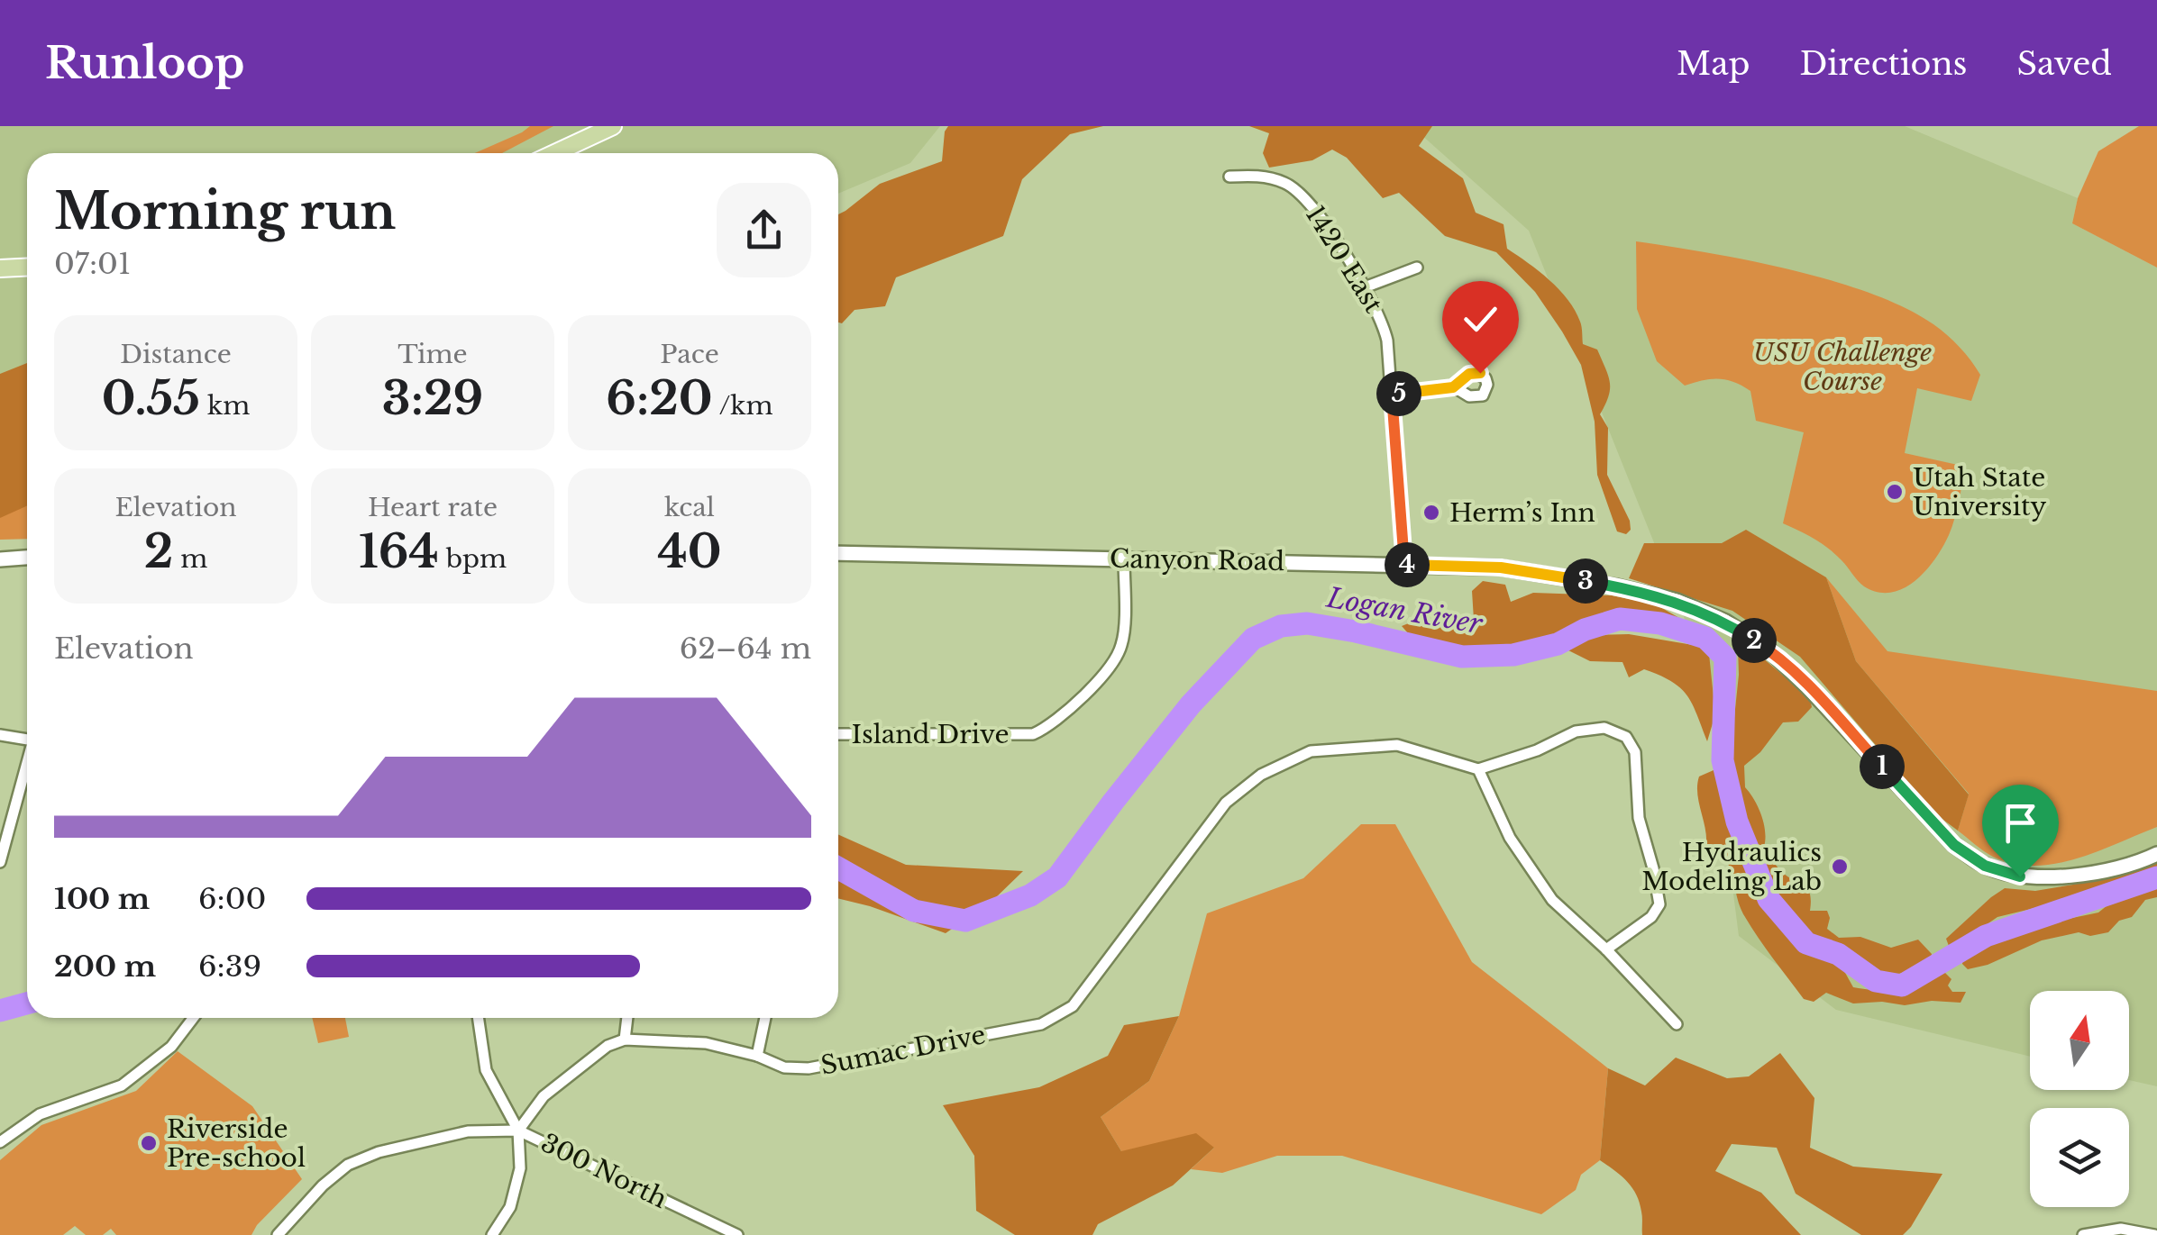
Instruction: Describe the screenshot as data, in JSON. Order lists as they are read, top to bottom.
{
  "streets": {
    "street": [
      "1420 East",
      "Canyon Road",
      "Island Drive",
      "Sumac Drive",
      "300 North"
    ]
  },
  "crossings": [
    ["1420 East", "Canyon Road"],
    ["Canyon Road", "Island Drive"]
  ],
  "water": ["Logan River"],
  "parks": ["USU Challenge Course"],
  "places": [
    "Utah State University",
    "Herm’s Inn",
    "Hydraulics Modeling Lab",
    "Riverside Pre-school"
  ],
  "north": "top",
  "page": {
    "header": "Runloop",
    "nav": ["Map", "Directions", "Saved"],
    "heading": ["Morning run", "07:01"],
    "stats": [
      ["Distance", "0.55 km"],
      ["Time", "3:29"],
      ["Pace", "6:20 /km"],
      ["Elevation", "2 m"],
      ["Heart rate", "164 bpm"],
      ["kcal", "40"]
    ],
    "pins": [
      "5",
      "4",
      "3",
      "2",
      "1"
    ],
    "chart": ["Elevation", "62–64 m"],
    "list": [
      {
        "name": "100 m",
        "note": "6:00"
      },
      {
        "name": "200 m",
        "note": "6:39"
      }
    ]
  }
}
